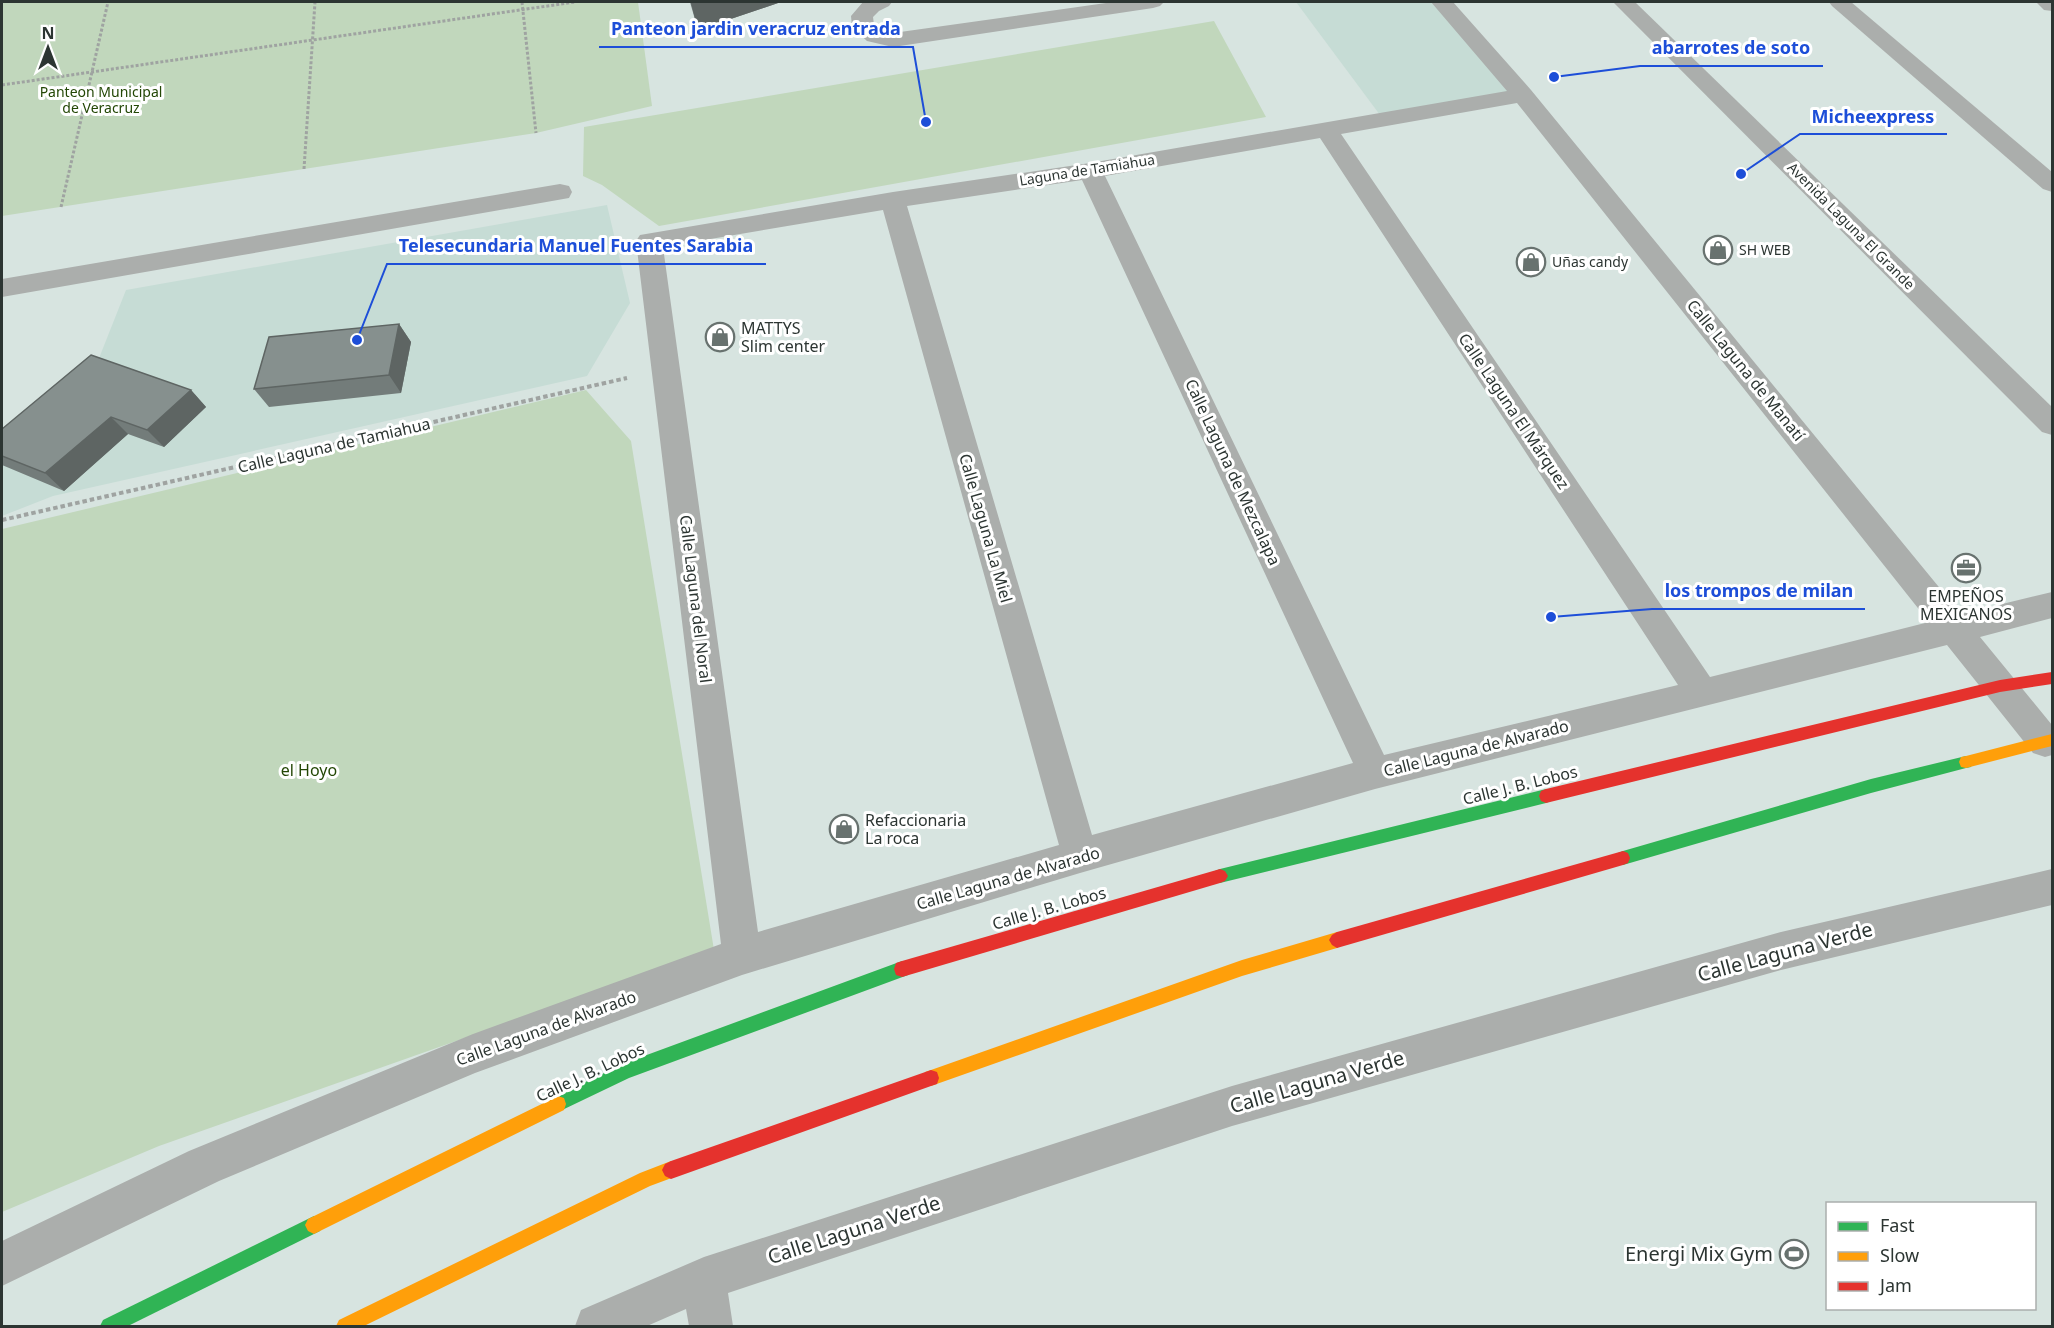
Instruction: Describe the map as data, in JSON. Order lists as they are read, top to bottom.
{
  "streets": {
    "main road": ["Calle J. B. Lobos"],
    "street": [
      "Laguna de Tamiahua",
      "Avenida Laguna El Grande",
      "Calle Laguna de Manatí",
      "Calle Laguna El Márquez",
      "Calle Laguna de Mezcalapa",
      "Calle Laguna La Miel",
      "Calle Laguna del Noral",
      "Calle Laguna de Alvarado",
      "Calle Laguna Verde"
    ],
    "path": ["Calle Laguna de Tamiahua"]
  },
  "crossings": [
    ["Laguna de Tamiahua", "Calle Laguna de Manatí"],
    ["Laguna de Tamiahua", "Calle Laguna El Márquez"],
    ["Laguna de Tamiahua", "Calle Laguna de Mezcalapa"],
    ["Laguna de Tamiahua", "Calle Laguna La Miel"],
    ["Laguna de Tamiahua", "Calle Laguna del Noral"],
    ["Calle Laguna de Manatí", "Calle Laguna de Alvarado"],
    ["Calle Laguna de Manatí", "Calle J. B. Lobos"],
    ["Calle Laguna El Márquez", "Calle Laguna de Alvarado"],
    ["Calle Laguna de Tamiahua", "Calle Laguna del Noral"],
    ["Calle Laguna de Mezcalapa", "Calle Laguna de Alvarado"],
    ["Calle Laguna La Miel", "Calle Laguna de Alvarado"],
    ["Calle Laguna del Noral", "Calle Laguna de Alvarado"]
  ],
  "parks": ["Panteon Municipal de Veracruz", "el Hoyo"],
  "places": {
    "other": [
      "abarrotes de soto",
      "Panteon jardin veracruz entrada",
      "Micheexpress",
      "Telesecundaria Manuel Fuentes Sarabia",
      "los trompos de milan"
    ],
    "shop": [
      "SH WEB",
      "Uñas candy",
      "MATTYS Slim center",
      "Refaccionaria La roca"
    ],
    "office": ["EMPEÑOS MEXICANOS"],
    "sports": ["Energi Mix Gym"]
  },
  "legend": ["Fast", "Slow", "Jam"],
  "north": "top"
}
